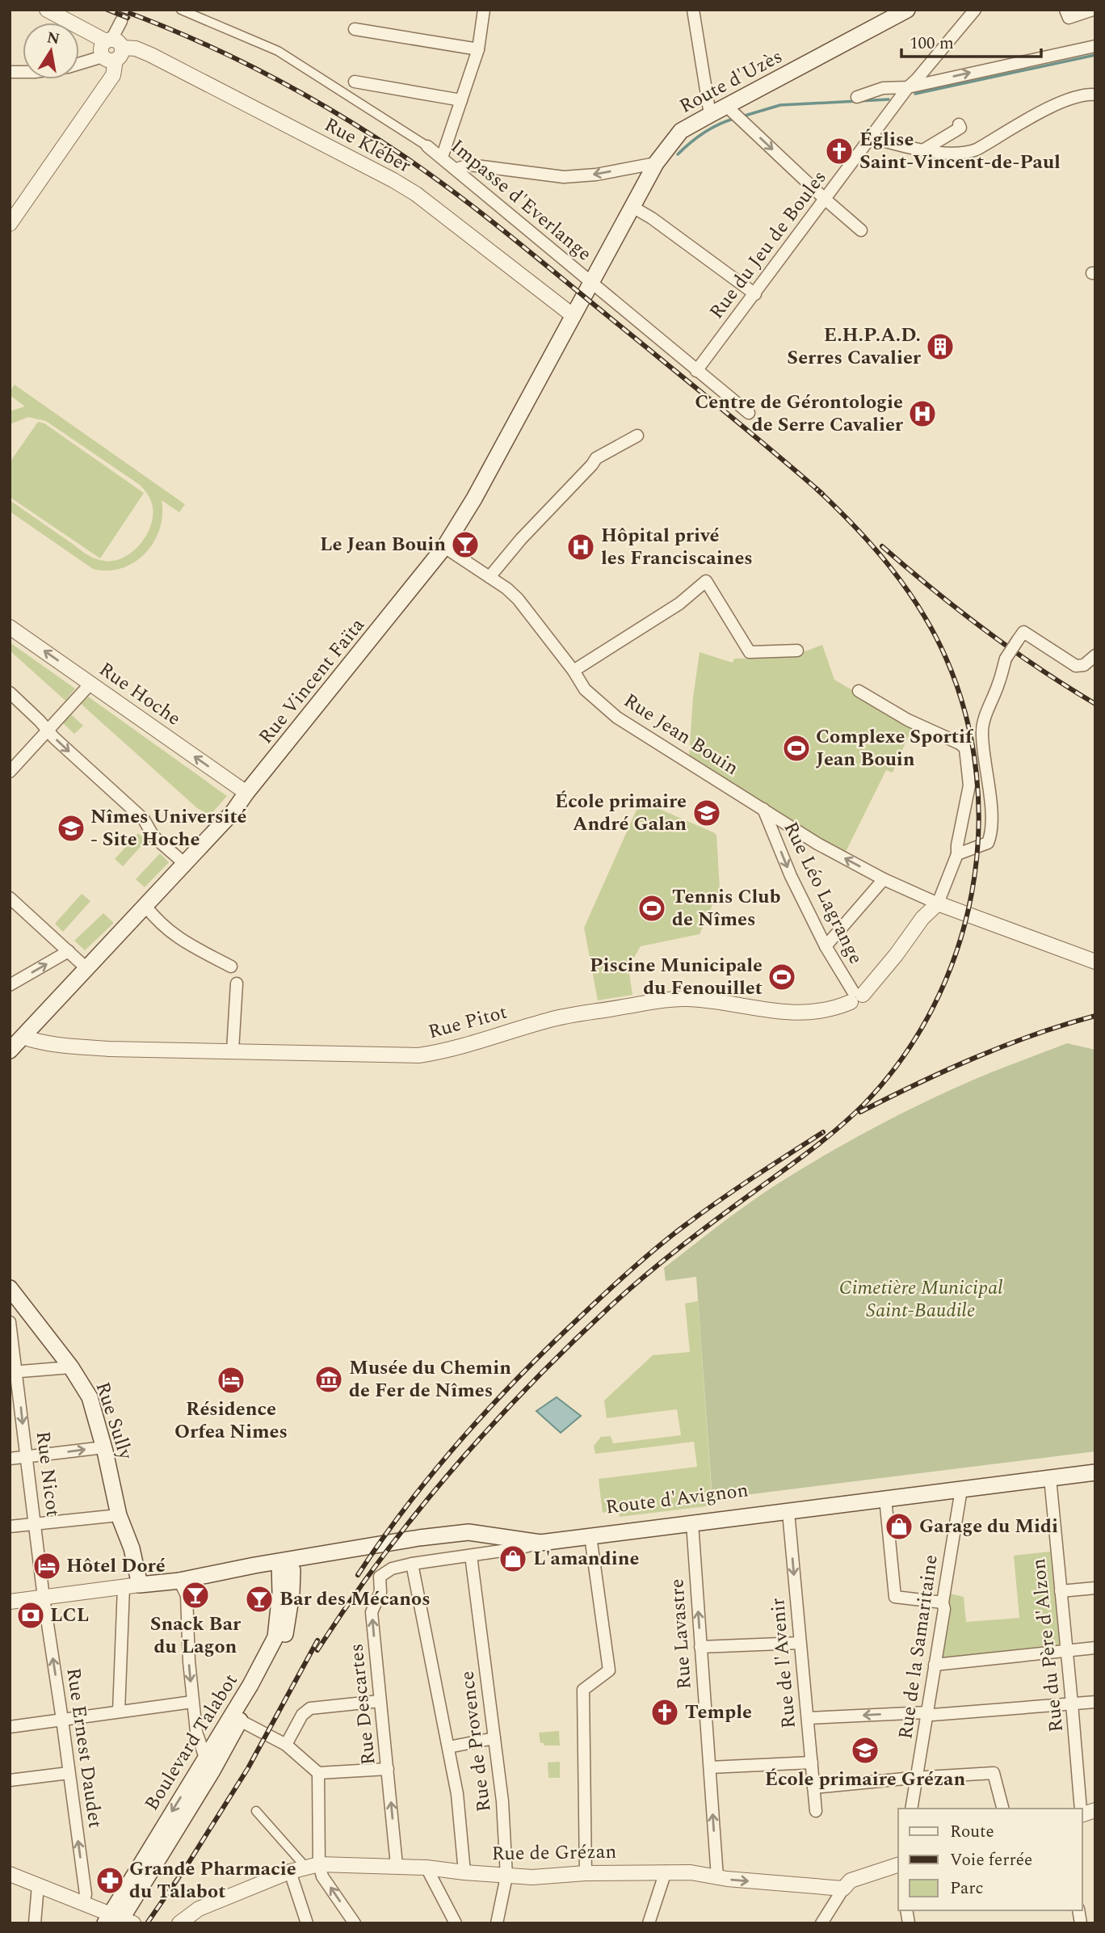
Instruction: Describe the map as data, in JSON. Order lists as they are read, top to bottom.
{
  "streets": {
    "main road": [
      "Route d'Uzès",
      "Rue Vincent Faïta",
      "Rue Sully",
      "Route d'Avignon",
      "Boulevard Talabot"
    ],
    "street": [
      "Rue Kléber",
      "Impasse d'Everlange",
      "Rue du Jeu de Boules",
      "Rue Hoche",
      "Rue Jean Bouin",
      "Rue Léo Lagrange",
      "Rue Pitot",
      "Rue Nicot",
      "Rue Lavastre",
      "Rue du Père d'Alzon",
      "Rue de la Samaritaine",
      "Rue de l'Avenir",
      "Rue Descartes",
      "Rue de Provence",
      "Rue Ernest Daudet",
      "Rue de Grézan"
    ]
  },
  "crossings": [
    ["Route d'Uzès", "Impasse d'Everlange"],
    ["Route d'Uzès", "Rue Vincent Faïta"],
    ["Rue Kléber", "Rue Vincent Faïta"],
    ["Impasse d'Everlange", "Rue du Jeu de Boules"],
    ["Impasse d'Everlange", "Rue Vincent Faïta"],
    ["Rue Vincent Faïta", "Rue Hoche"],
    ["Rue Vincent Faïta", "Rue Jean Bouin"],
    ["Rue Vincent Faïta", "Rue Pitot"],
    ["Rue Jean Bouin", "Rue Léo Lagrange"],
    ["Rue Léo Lagrange", "Rue Pitot"],
    ["Rue Sully", "Route d'Avignon"],
    ["Rue Nicot", "Rue Ernest Daudet"],
    ["Route d'Avignon", "Rue Lavastre"],
    ["Route d'Avignon", "Rue du Père d'Alzon"],
    ["Route d'Avignon", "Rue de la Samaritaine"],
    ["Route d'Avignon", "Rue de l'Avenir"],
    ["Route d'Avignon", "Rue Descartes"],
    ["Route d'Avignon", "Rue de Provence"],
    ["Route d'Avignon", "Boulevard Talabot"],
    ["Rue Lavastre", "Rue de Grézan"],
    ["Rue Descartes", "Rue de Grézan"],
    ["Rue de Provence", "Rue de Grézan"]
  ],
  "one_way": ["Rue Léo Lagrange", "Rue de l'Avenir"],
  "parks": ["Cimetière Municipal Saint-Baudile"],
  "places": {
    "church": ["Église Saint-Vincent-de-Paul", "Temple"],
    "building": ["E.H.P.A.D. Serres Cavalier"],
    "hospital": ["Centre de Gérontologie de Serre Cavalier", "Hôpital privé les Franciscaines"],
    "bar": ["Le Jean Bouin", "Snack Bar du Lagon", "Bar des Mécanos"],
    "sports": ["Complexe Sportif Jean Bouin", "Tennis Club de Nîmes", "Piscine Municipale du Fenouillet"],
    "school or university": ["École primaire André Galan", "Nîmes Université - Site Hoche", "École primaire Grézan"],
    "museum": ["Musée du Chemin de Fer de Nîmes"],
    "hotel": ["Résidence Orfea Nimes", "Hôtel Doré"],
    "shop": ["Garage du Midi", "L'amandine"],
    "bank": ["LCL"],
    "pharmacy": ["Grande Pharmacie du Talabot"]
  },
  "legend": ["Route", "Voie ferrée", "Parc"],
  "scale_bar": "100 m",
  "north": "top"
}
